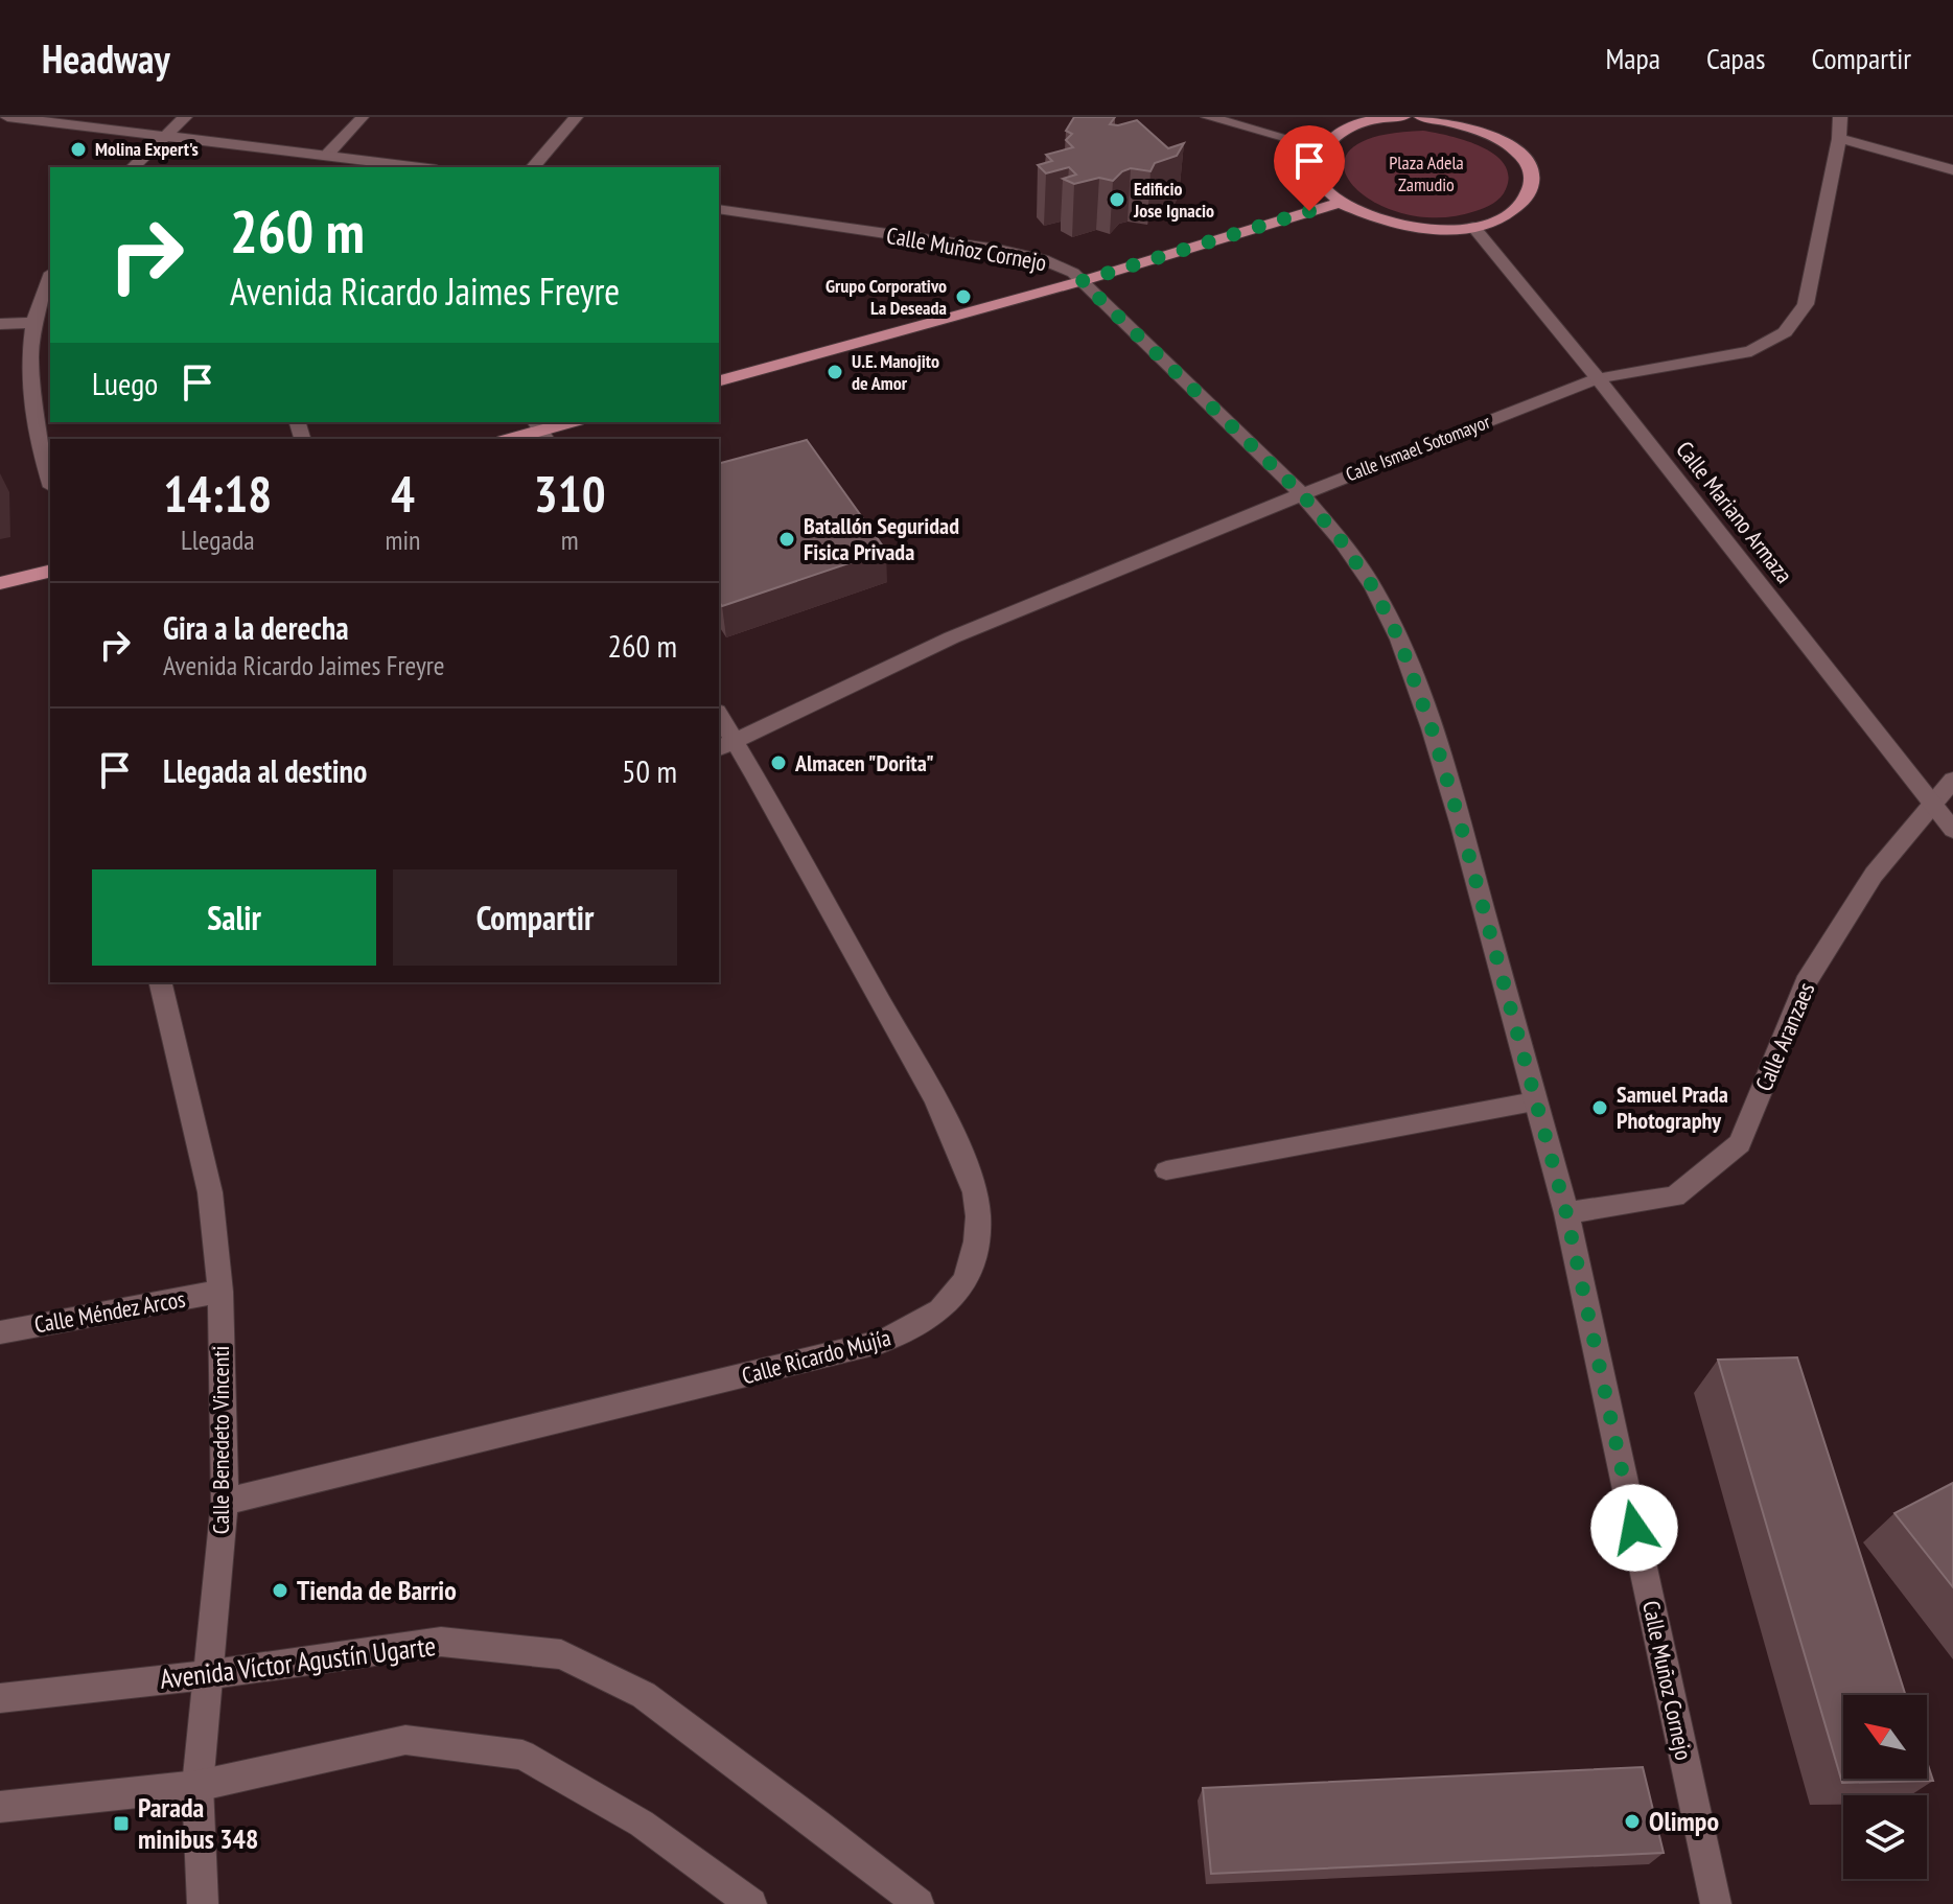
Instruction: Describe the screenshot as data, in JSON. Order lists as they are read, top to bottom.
{
  "streets": {
    "street": [
      "Calle Muñoz Cornejo",
      "Calle Ismael Sotomayor",
      "Calle Mariano Armaza",
      "Calle Aranzaes",
      "Calle Méndez Arcos",
      "Calle Ricardo Mujía",
      "Calle Benedeto Vincenti",
      "Avenida Víctor Agustín Ugarte"
    ]
  },
  "crossings": [
    ["Calle Muñoz Cornejo", "Calle Ismael Sotomayor"],
    ["Calle Muñoz Cornejo", "Calle Aranzaes"],
    ["Calle Ismael Sotomayor", "Calle Mariano Armaza"],
    ["Calle Ismael Sotomayor", "Calle Ricardo Mujía"],
    ["Calle Mariano Armaza", "Calle Aranzaes"],
    ["Calle Méndez Arcos", "Calle Benedeto Vincenti"],
    ["Calle Ricardo Mujía", "Calle Benedeto Vincenti"],
    ["Calle Benedeto Vincenti", "Avenida Víctor Agustín Ugarte"]
  ],
  "parks": ["Plaza Adela Zamudio"],
  "places": {
    "other": [
      "Molina Expert's",
      "Edificio Jose Ignacio",
      "Grupo Corporativo La Deseada",
      "U.E. Manojito de Amor",
      "Batallón Seguridad Fisica Privada",
      "Almacen \"Dorita\"",
      "Samuel Prada Photography",
      "Tienda de Barrio",
      "Olimpo"
    ],
    "transit": ["Parada minibus 348"]
  },
  "north": "top left",
  "page": {
    "header": "Headway",
    "nav": ["Mapa", "Capas", "Compartir"],
    "turn": ["260 m", "Avenida Ricardo Jaimes Freyre"],
    "then": "Luego",
    "eta": [
      "14:18",
      "Llegada",
      "4",
      "min",
      "310",
      "m"
    ],
    "list": [
      {
        "name": "Gira a la derecha",
        "note": "Avenida Ricardo Jaimes Freyre",
        "value": "260 m"
      },
      {
        "name": "Llegada al destino",
        "value": "50 m"
      }
    ],
    "buttons": ["Salir", "Compartir"]
  }
}
